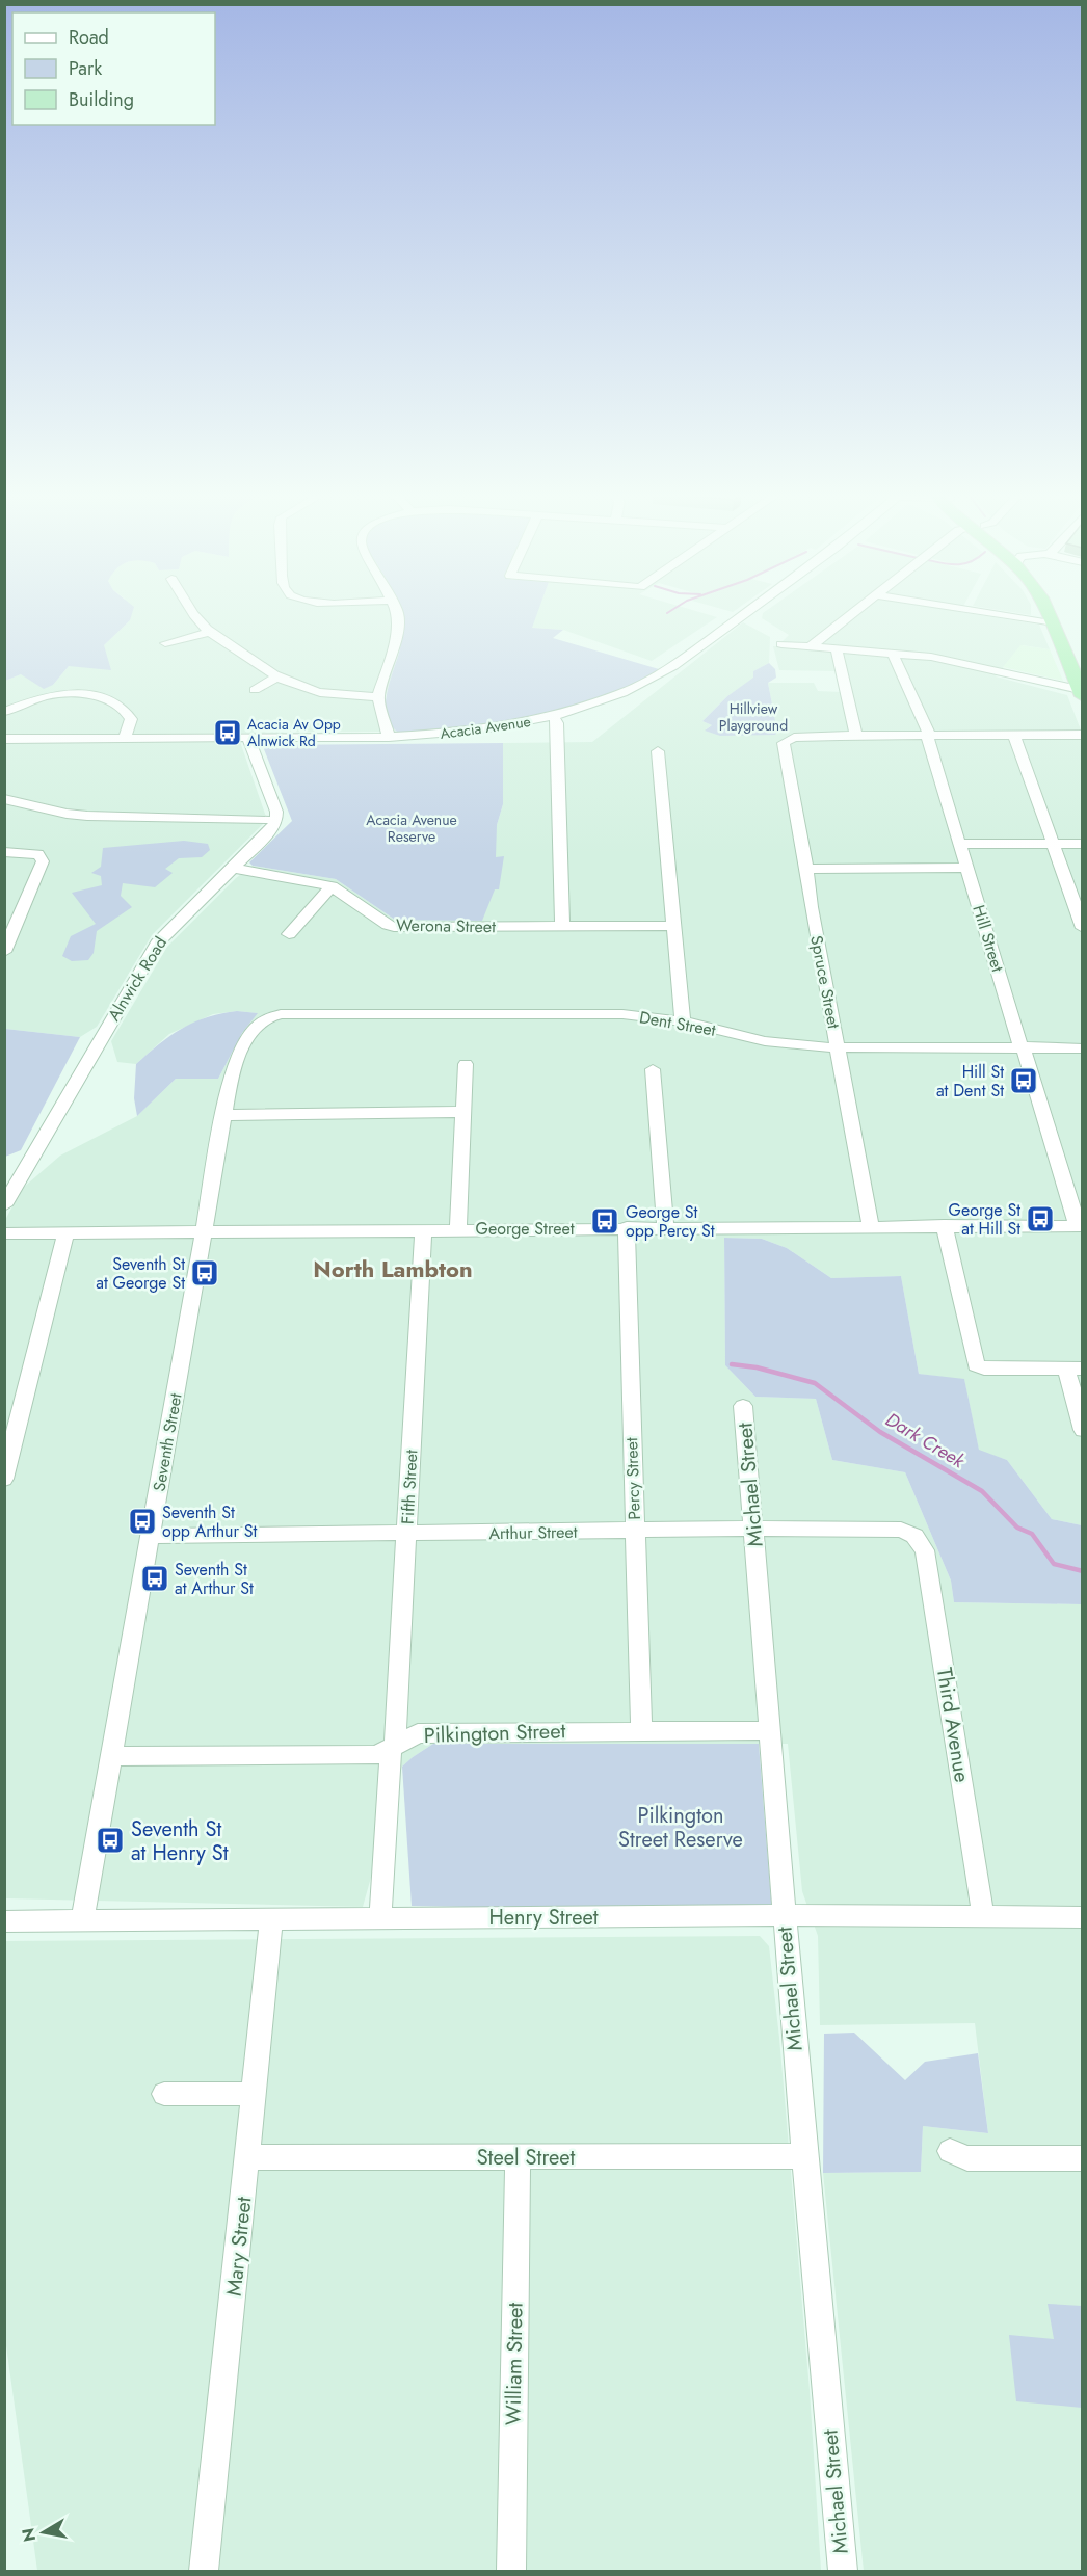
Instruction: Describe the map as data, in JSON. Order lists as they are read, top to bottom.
{
  "streets": {
    "street": [
      "Acacia Avenue",
      "Werona Street",
      "Hill Street",
      "Alnwick Road",
      "Spruce Street",
      "Dent Street",
      "George Street",
      "Seventh Street",
      "Percy Street",
      "Michael Street",
      "Fifth Street",
      "Arthur Street",
      "Third Avenue",
      "Pilkington Street",
      "Henry Street",
      "Steel Street",
      "Mary Street",
      "William Street"
    ]
  },
  "crossings": [
    ["Acacia Avenue", "Alnwick Road"],
    ["Werona Street", "Alnwick Road"],
    ["Hill Street", "Dent Street"],
    ["Hill Street", "George Street"],
    ["Spruce Street", "Dent Street"],
    ["Spruce Street", "George Street"],
    ["Dent Street", "Seventh Street"],
    ["George Street", "Seventh Street"],
    ["George Street", "Percy Street"],
    ["George Street", "Fifth Street"],
    ["Seventh Street", "Arthur Street"],
    ["Seventh Street", "Pilkington Street"],
    ["Seventh Street", "Henry Street"],
    ["Percy Street", "Arthur Street"],
    ["Percy Street", "Pilkington Street"],
    ["Michael Street", "Arthur Street"],
    ["Michael Street", "Pilkington Street"],
    ["Michael Street", "Henry Street"],
    ["Michael Street", "Steel Street"],
    ["Fifth Street", "Arthur Street"],
    ["Fifth Street", "Pilkington Street"],
    ["Fifth Street", "Henry Street"],
    ["Arthur Street", "Third Avenue"],
    ["Third Avenue", "Henry Street"],
    ["Henry Street", "Mary Street"],
    ["Steel Street", "Mary Street"],
    ["Steel Street", "William Street"]
  ],
  "districts": ["North Lambton"],
  "water": ["Dark Creek"],
  "parks": ["Hillview Playground", "Acacia Avenue Reserve", "Pilkington Street Reserve"],
  "places": {
    "bus stop": [
      "Acacia Av Opp Alnwick Rd",
      "Hill St at Dent St",
      "George St at Hill St",
      "George St opp Percy St",
      "Seventh St at George St",
      "Seventh St opp Arthur St",
      "Seventh St at Arthur St",
      "Seventh St at Henry St"
    ]
  },
  "legend": ["Road", "Park", "Building"],
  "north": "left"
}
